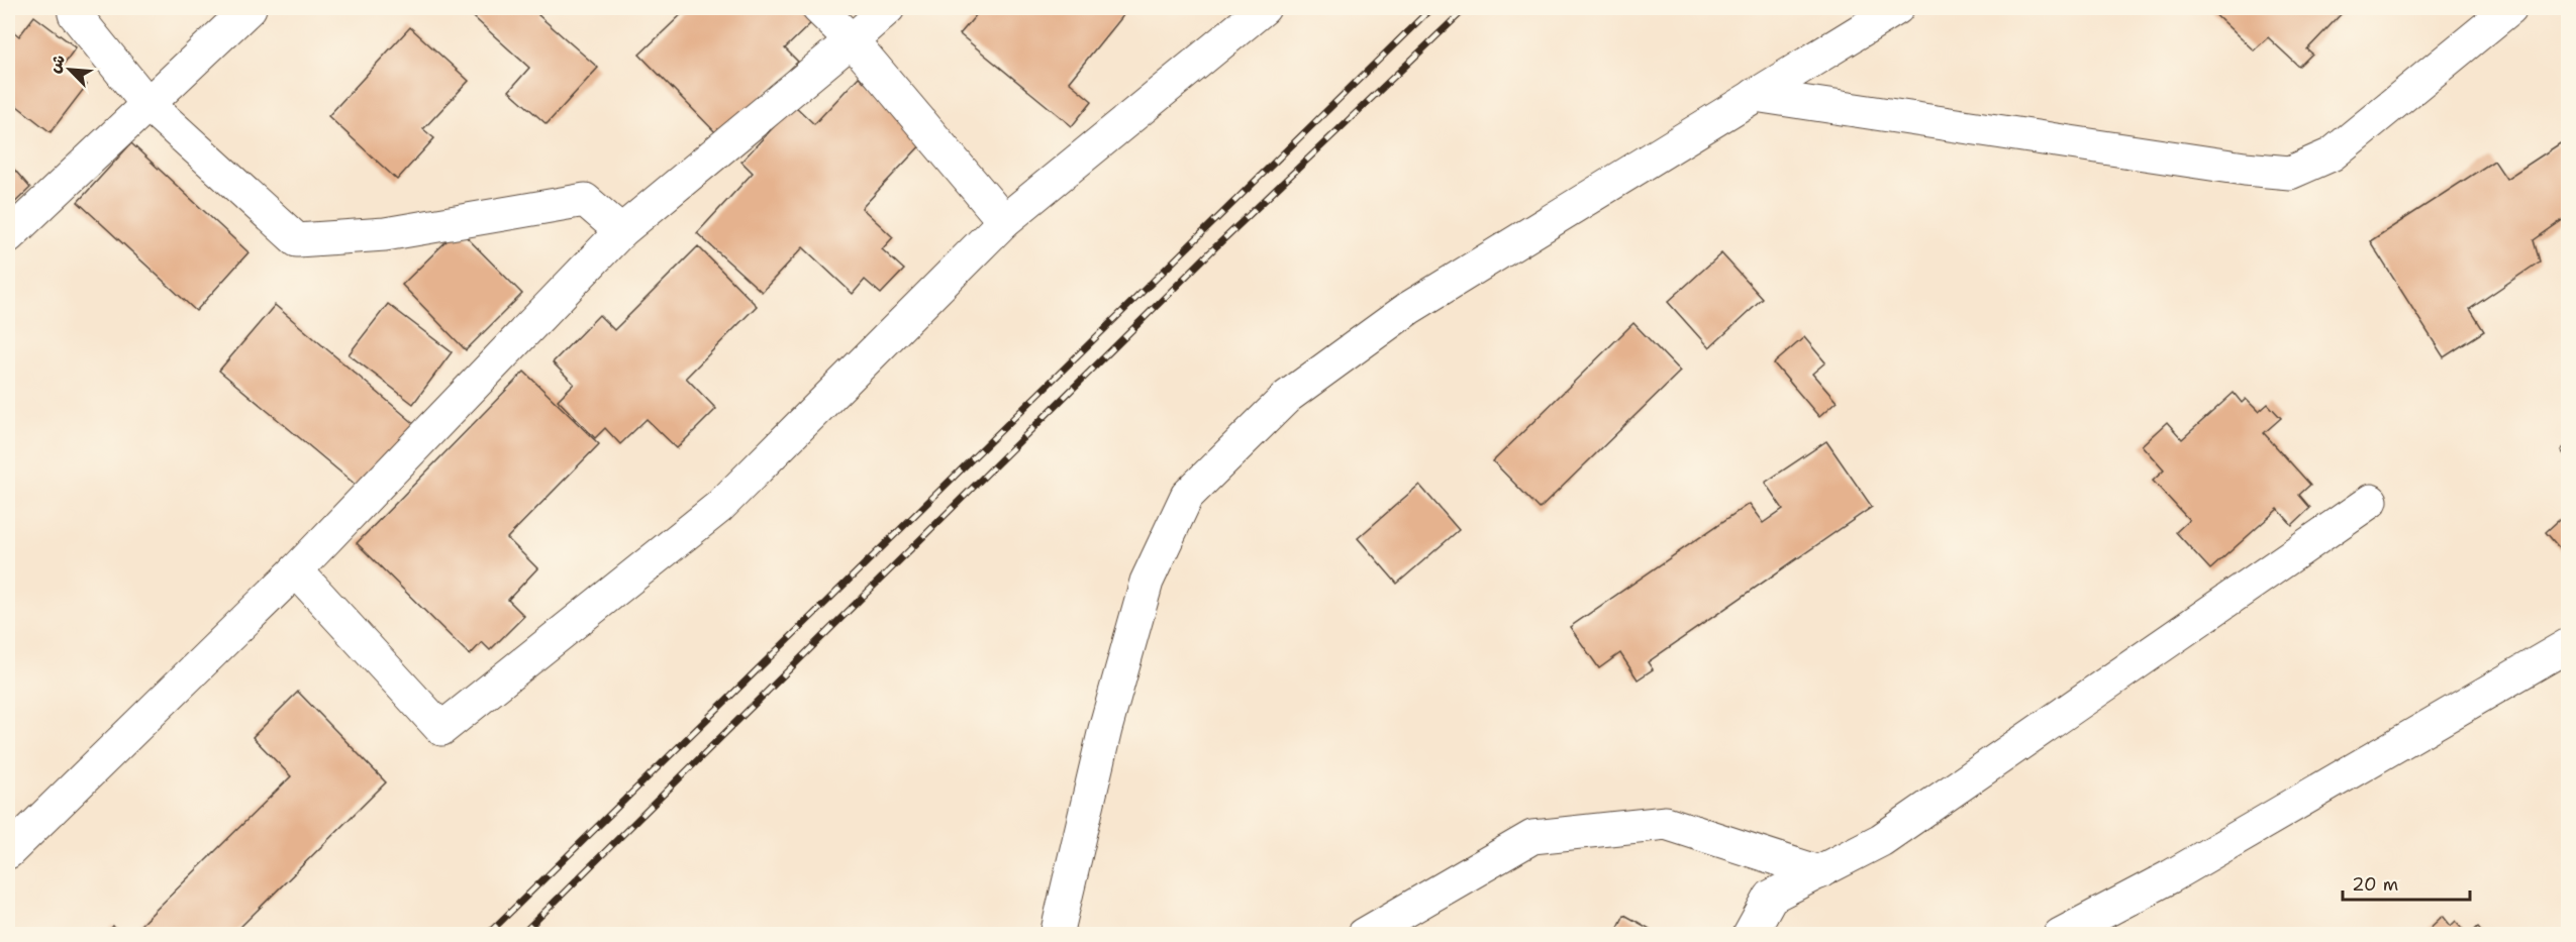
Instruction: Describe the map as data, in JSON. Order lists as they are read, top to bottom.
{
  "scale_bar": "20 m",
  "north": "top left"
}
